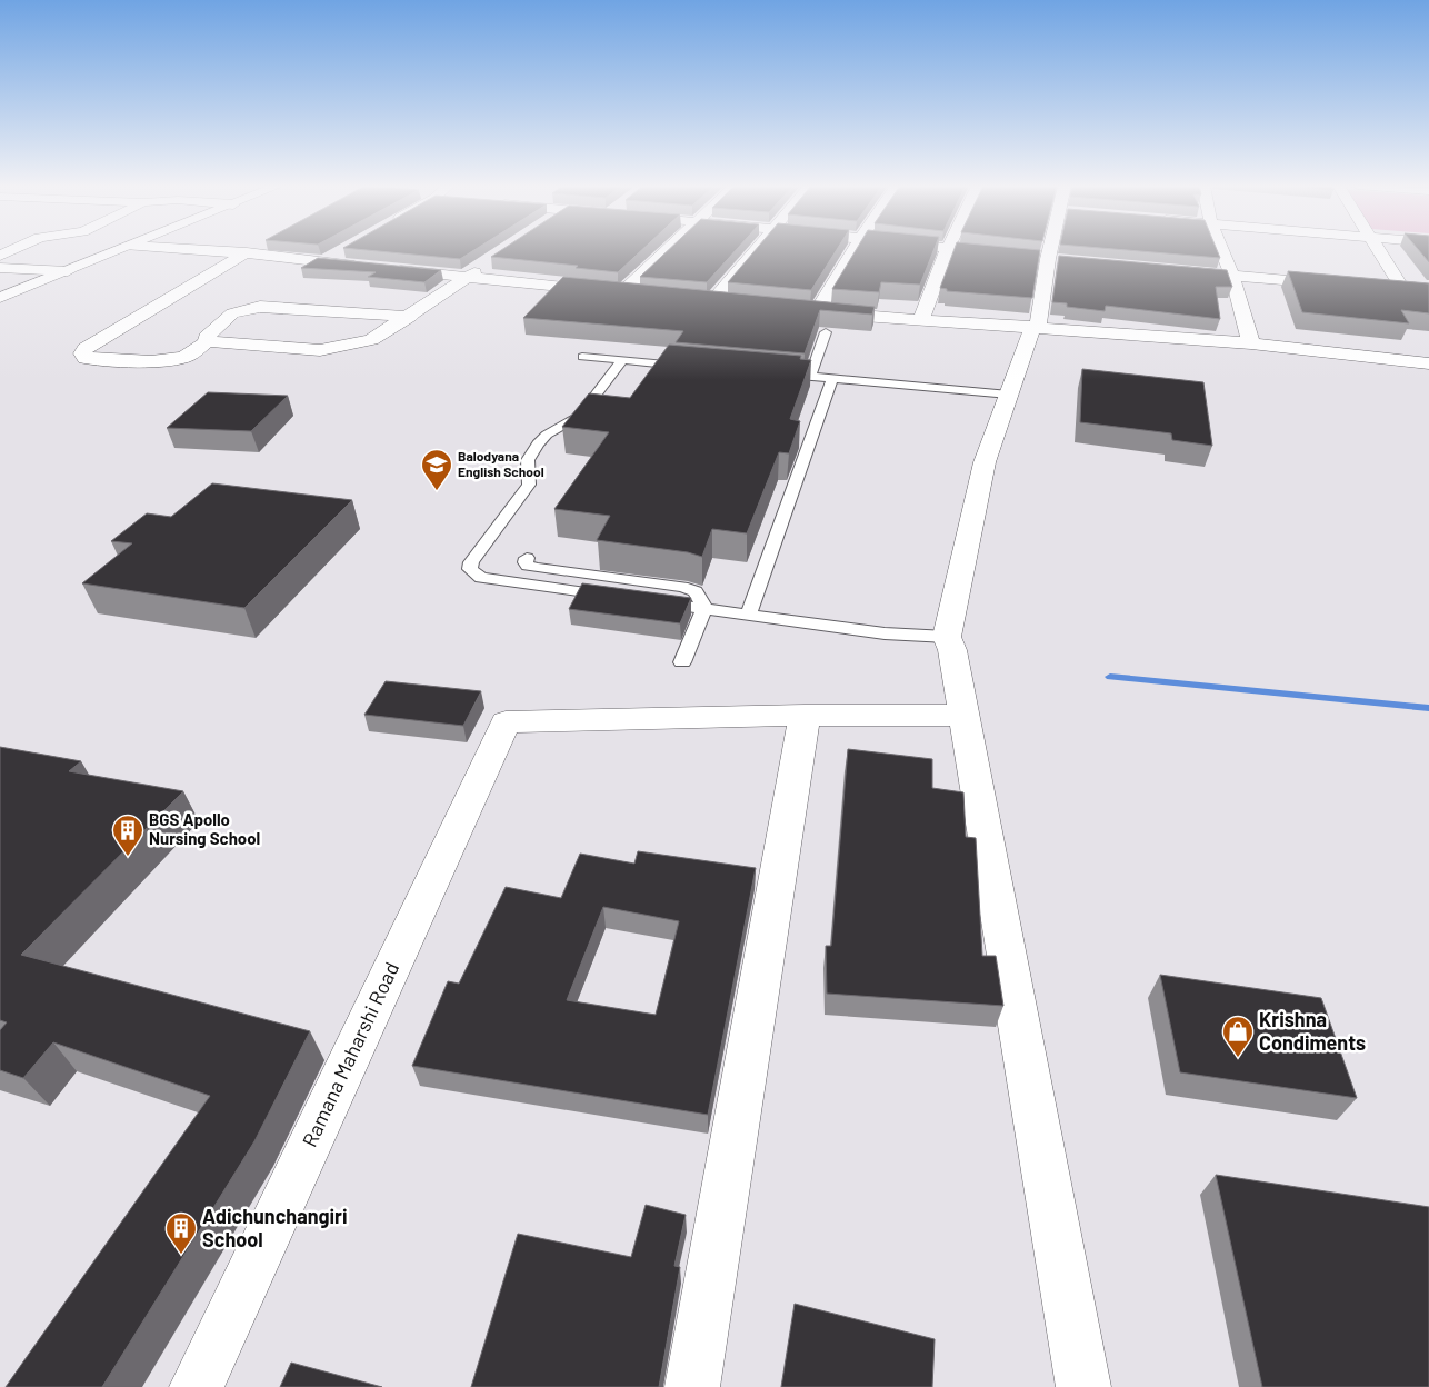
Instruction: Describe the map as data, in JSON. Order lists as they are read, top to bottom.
{
  "streets": {
    "street": ["Ramana Maharshi Road"]
  },
  "places": {
    "school or university": ["Balodyana English School"],
    "building": ["BGS Apollo Nursing School", "Adichunchangiri School"],
    "shop": ["Krishna Condiments"]
  }
}
